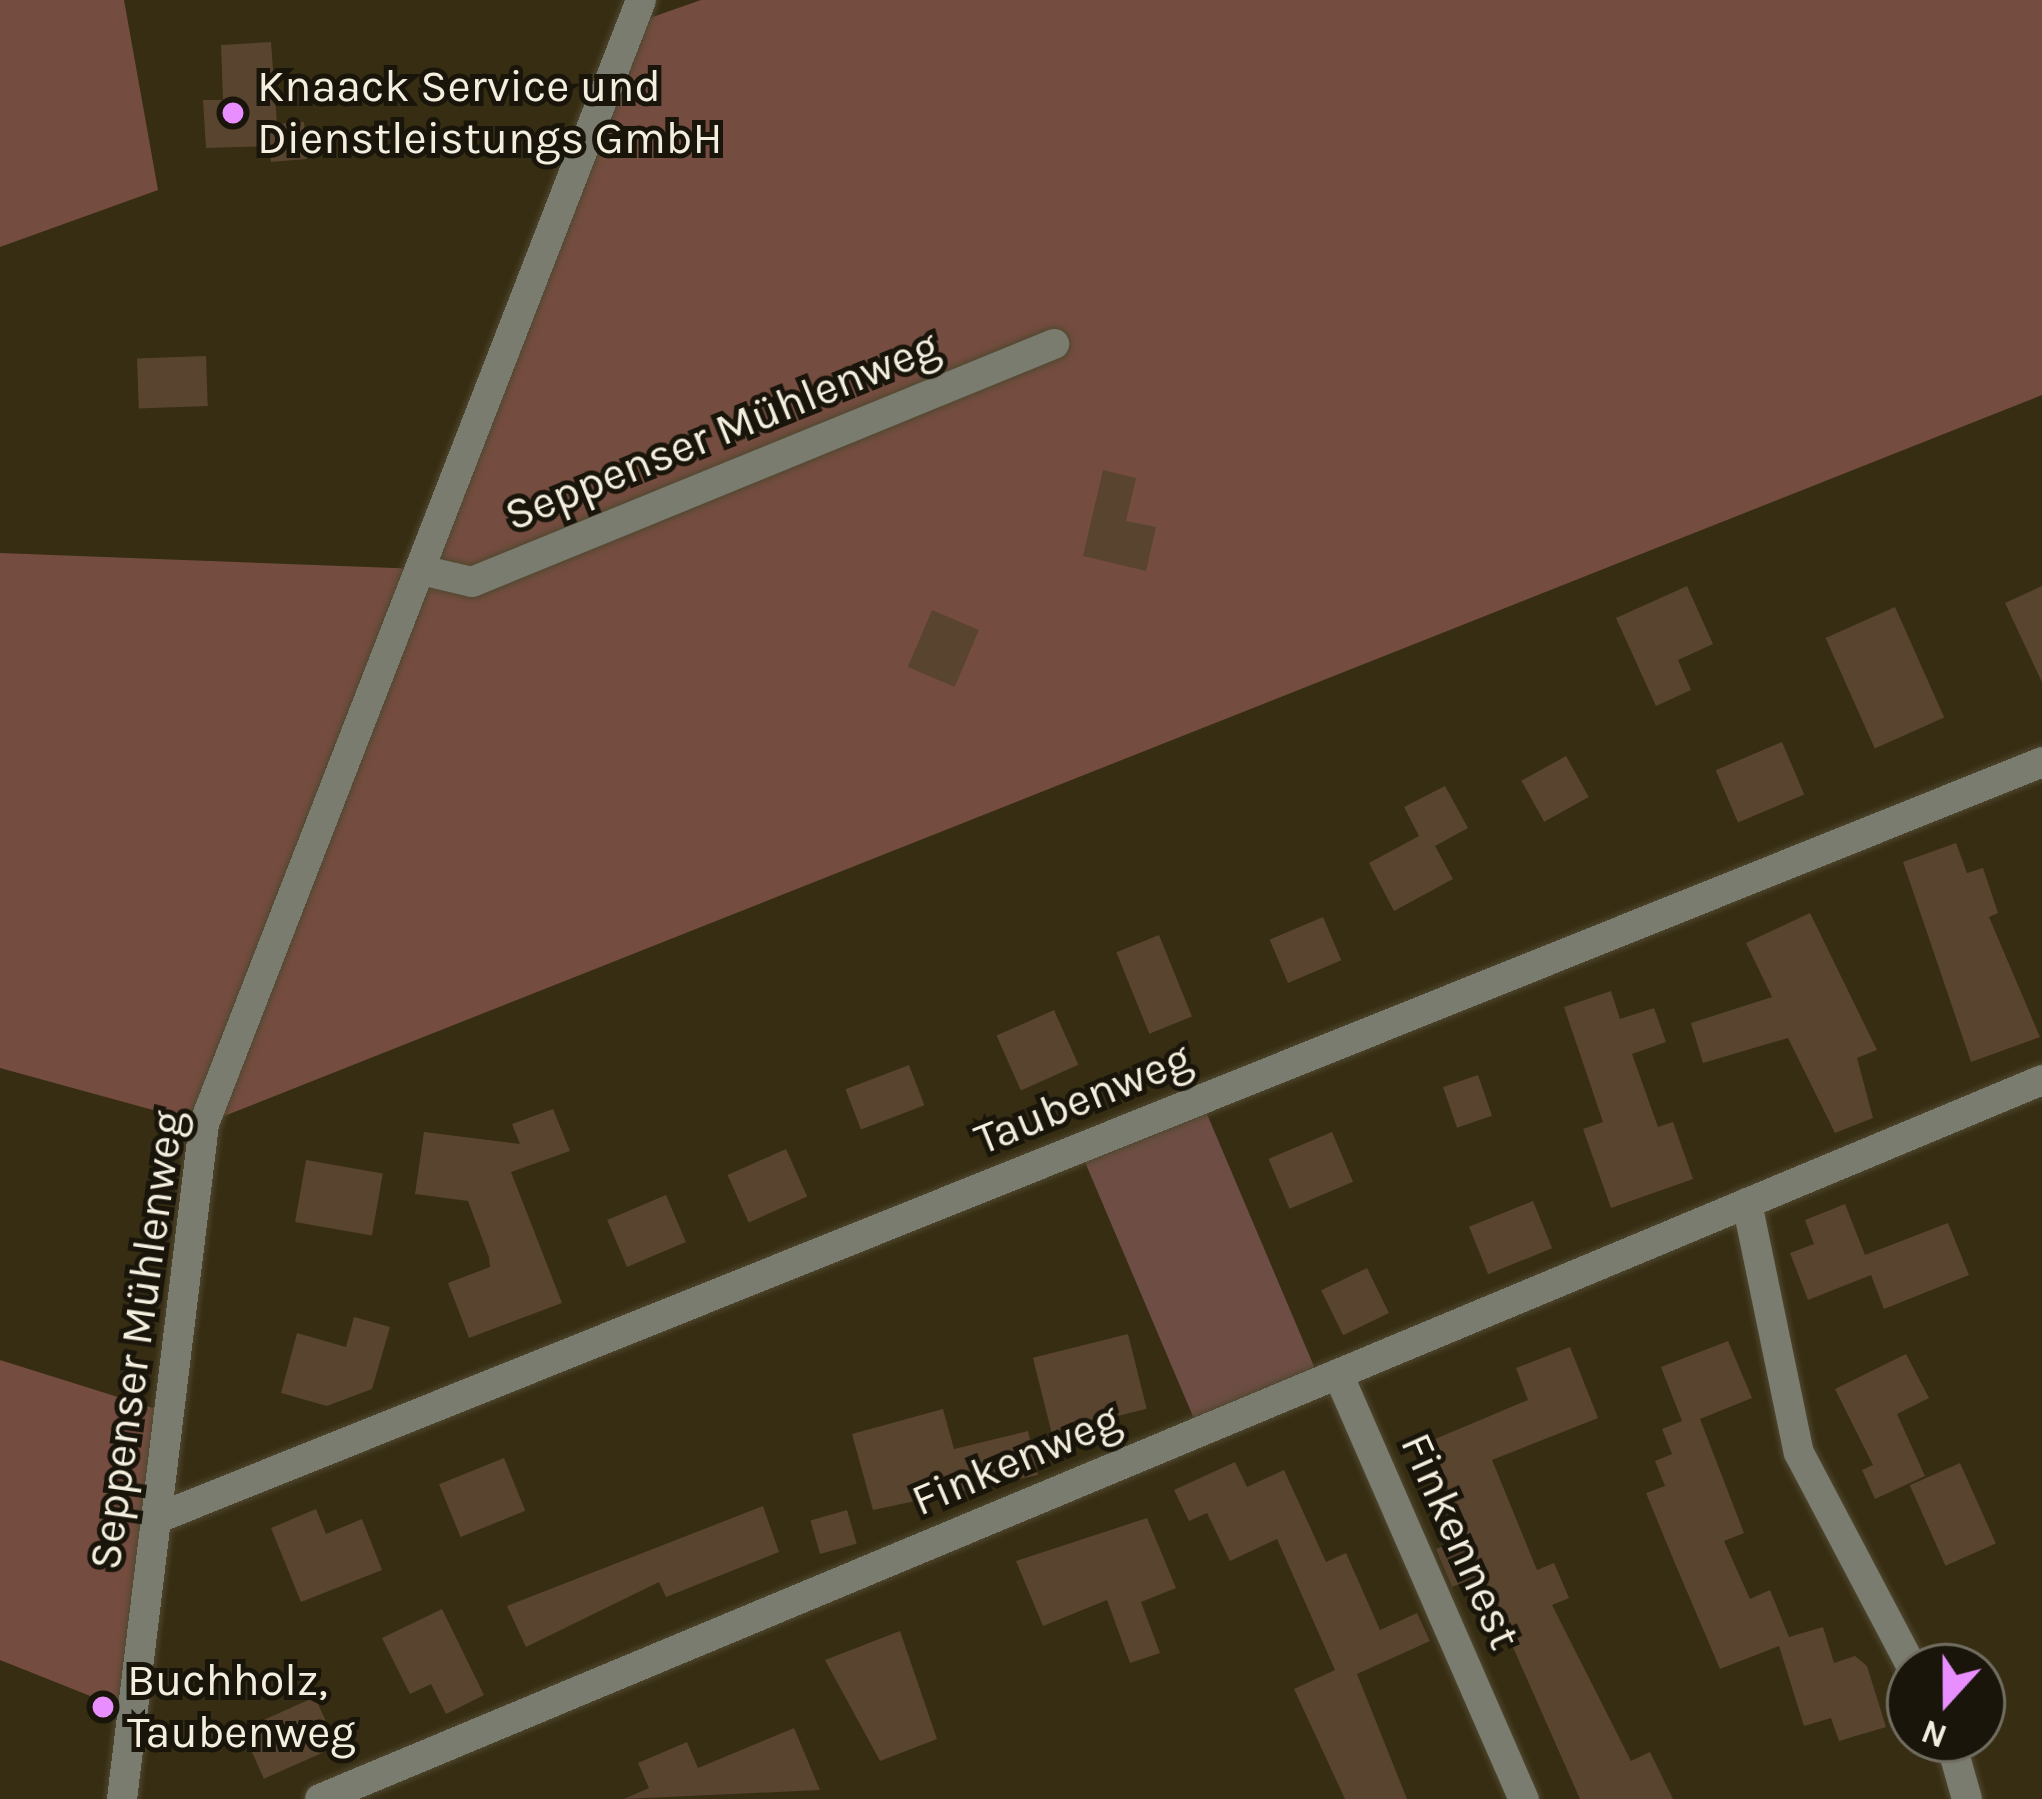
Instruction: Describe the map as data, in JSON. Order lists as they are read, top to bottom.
{
  "streets": {
    "street": [
      "Seppenser Mühlenweg",
      "Taubenweg",
      "Finkenweg",
      "Finkennest"
    ]
  },
  "crossings": [
    ["Seppenser Mühlenweg", "Taubenweg"],
    ["Finkenweg", "Finkennest"]
  ],
  "places": ["Knaack Service und Dienstleistungs GmbH", "Buchholz, Taubenweg"],
  "north": "bottom"
}
